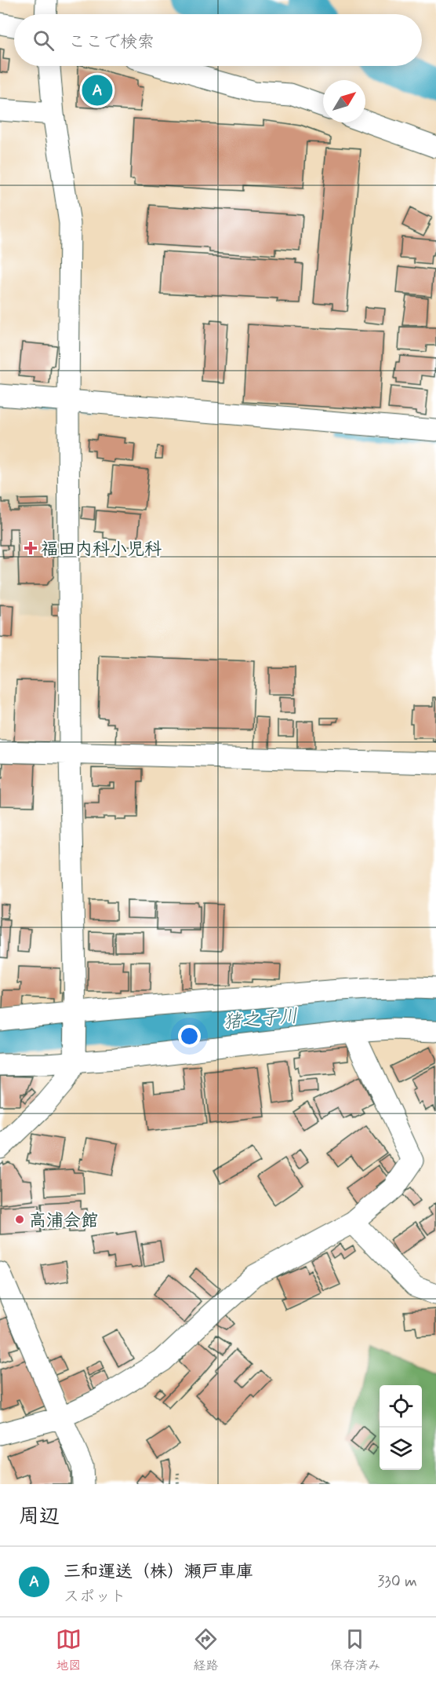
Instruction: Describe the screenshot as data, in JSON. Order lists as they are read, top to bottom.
{
  "water": ["猪之子川"],
  "places": {
    "health": ["福田内科小児科"],
    "other": ["高浦会館"]
  },
  "north": "top right",
  "page": {
    "search": "ここで検索",
    "pins": "A",
    "heading": "周辺",
    "list": [
      {
        "mark": "A",
        "name": "三和運送（株）瀬戸車庫",
        "note": "スポット",
        "value": "330 m"
      }
    ],
    "nav": ["地図", "経路", "保存済み"]
  }
}
